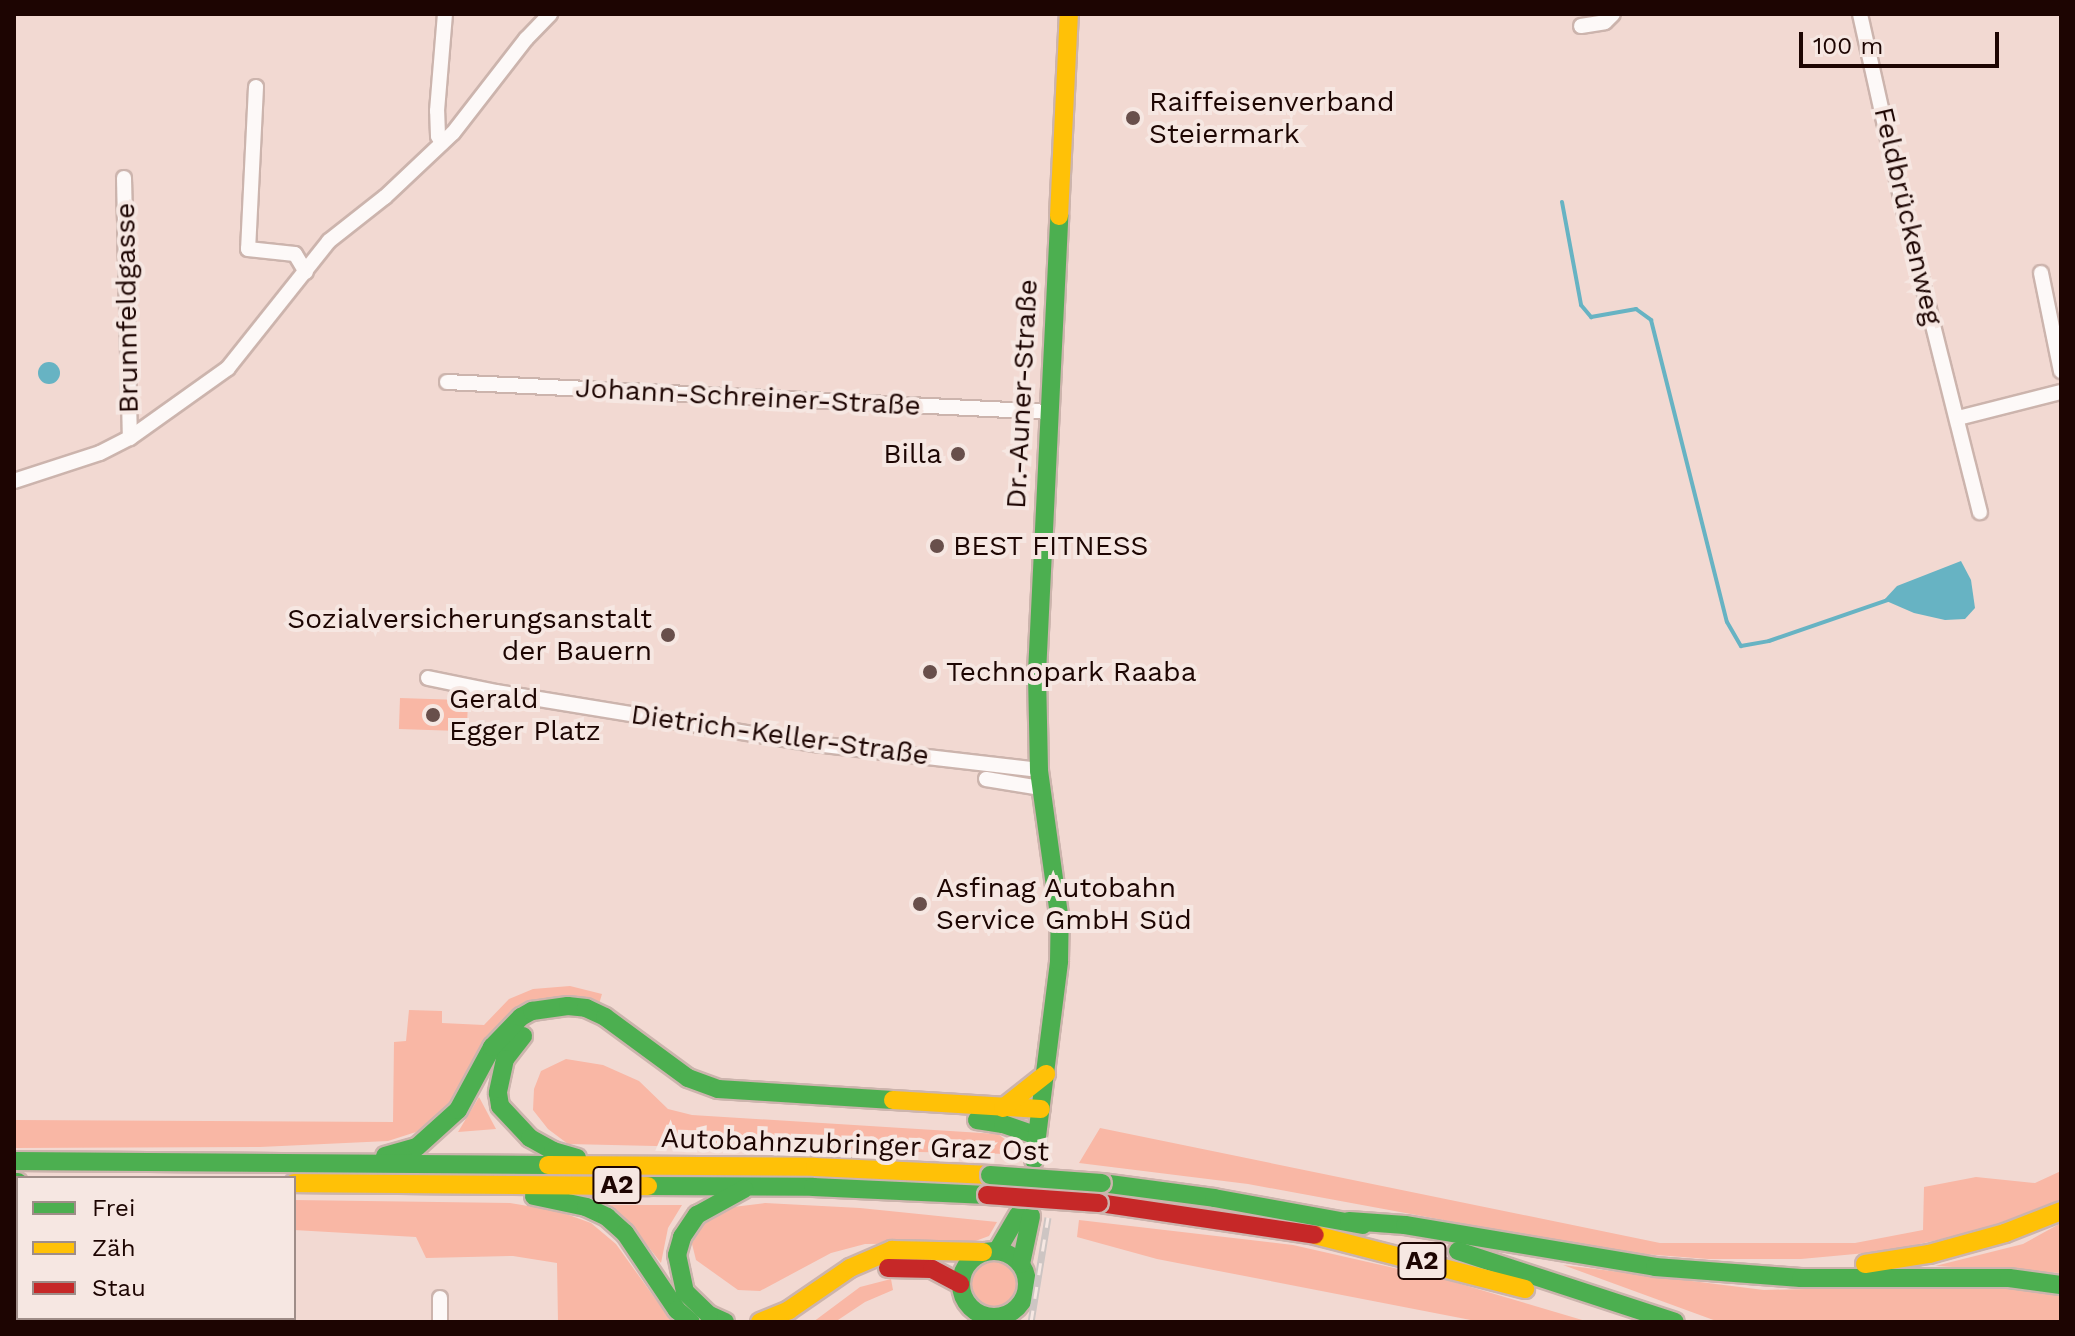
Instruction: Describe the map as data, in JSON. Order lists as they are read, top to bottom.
{
  "streets": {
    "main road": ["Dr.-Auner-Straße", "Autobahnzubringer Graz Ost", "A2"],
    "street": [
      "Feldbrückenweg",
      "Brunnfeldgasse",
      "Johann-Schreiner-Straße",
      "Dietrich-Keller-Straße"
    ]
  },
  "crossings": [
    ["Dr.-Auner-Straße", "Johann-Schreiner-Straße"],
    ["Dr.-Auner-Straße", "Dietrich-Keller-Straße"]
  ],
  "places": [
    "Raiffeisenverband Steiermark",
    "Billa",
    "BEST FITNESS",
    "Sozialversicherungsanstalt der Bauern",
    "Technopark Raaba",
    "Gerald Egger Platz",
    "Asfinag Autobahn Service GmbH Süd"
  ],
  "legend": ["Frei", "Zäh", "Stau"],
  "scale_bar": "100 m"
}
